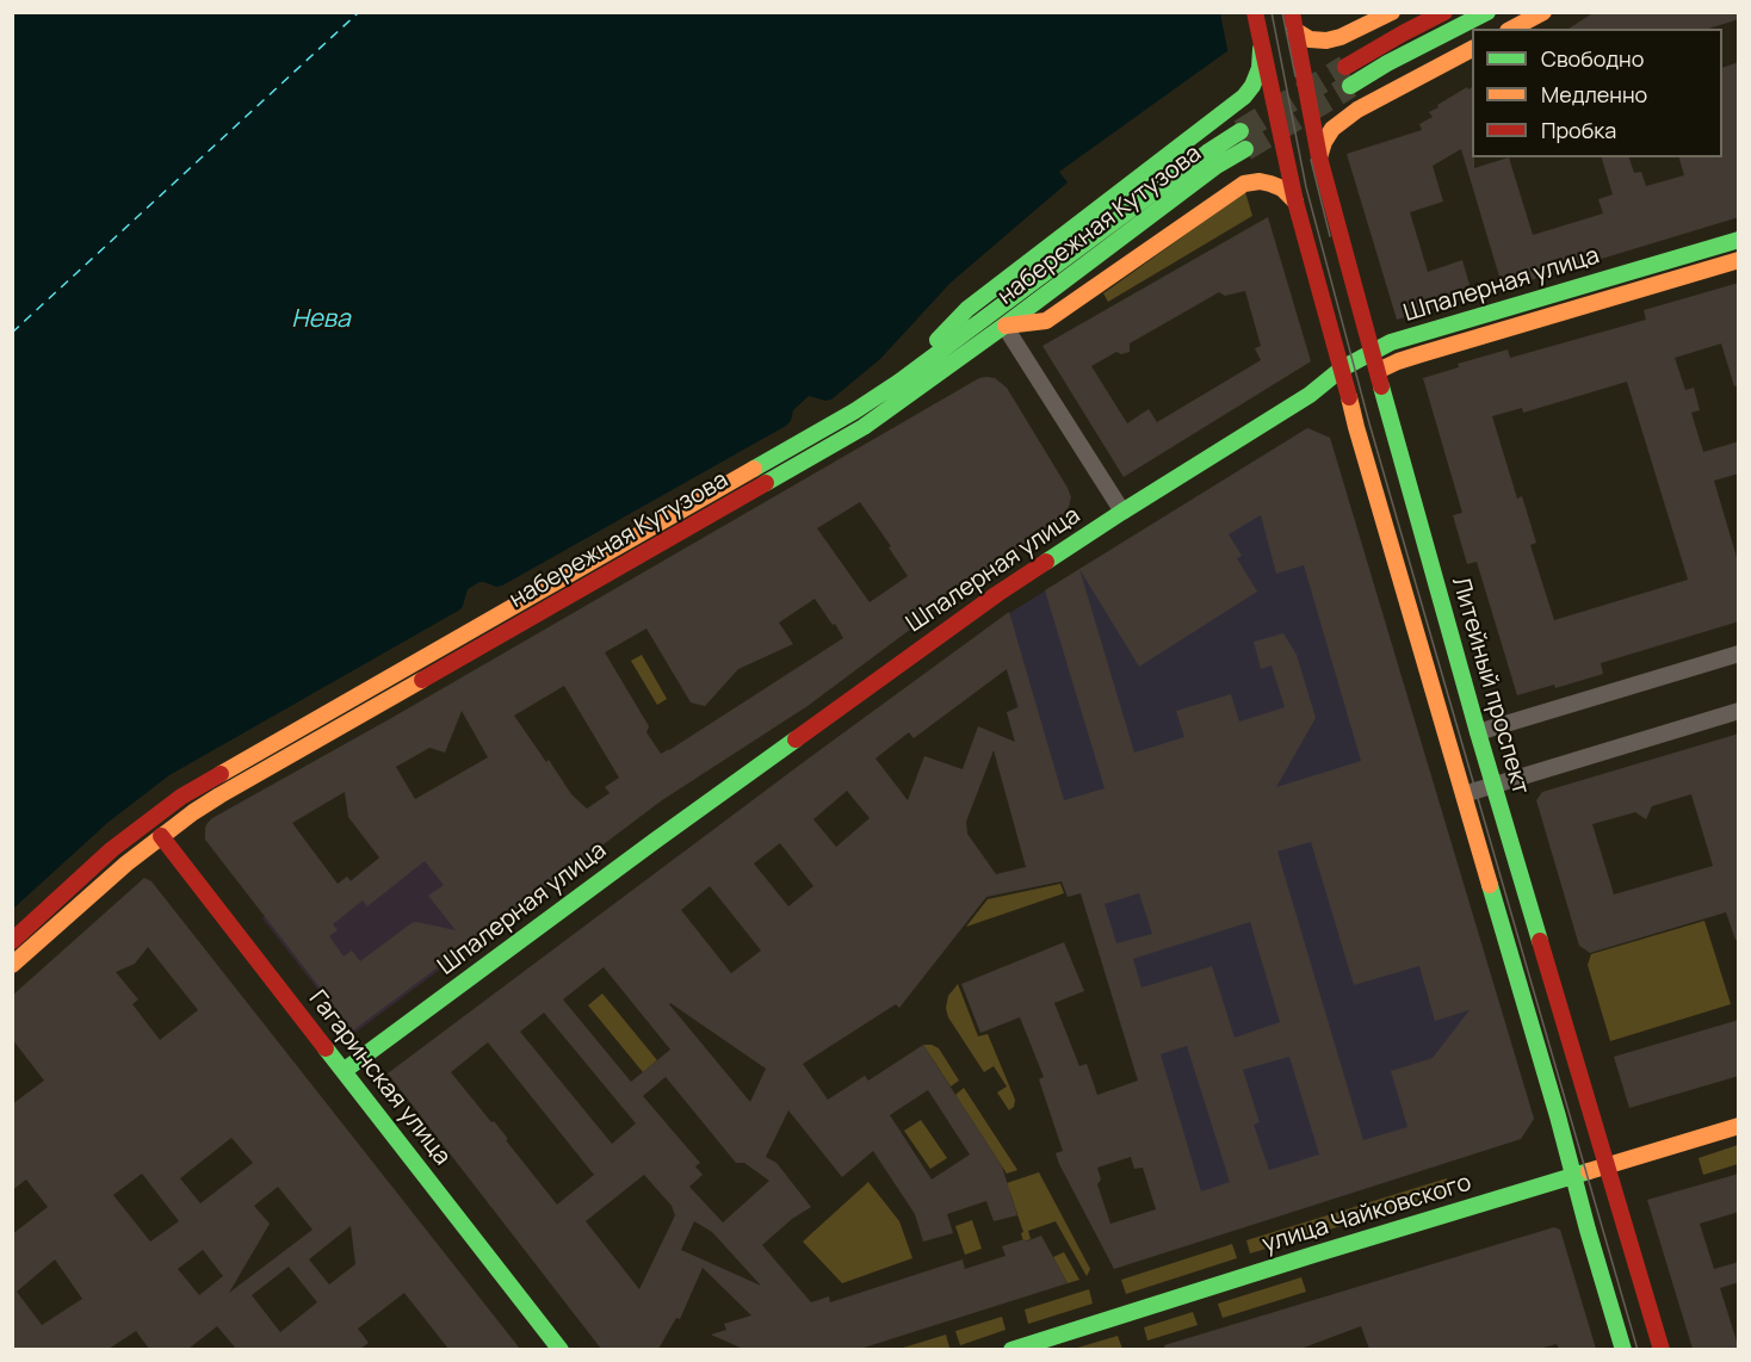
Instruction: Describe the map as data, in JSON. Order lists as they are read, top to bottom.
{
  "streets": {
    "main road": [
      "набережная Кутузова",
      "Шпалерная улица",
      "Литейный проспект",
      "Гагаринская улица",
      "улица Чайковского"
    ]
  },
  "crossings": [
    ["набережная Кутузова", "Гагаринская улица"],
    ["Шпалерная улица", "Литейный проспект"],
    ["Шпалерная улица", "Гагаринская улица"],
    ["Литейный проспект", "улица Чайковского"]
  ],
  "water": ["Нева"],
  "legend": ["Свободно", "Медленно", "Пробка"]
}
